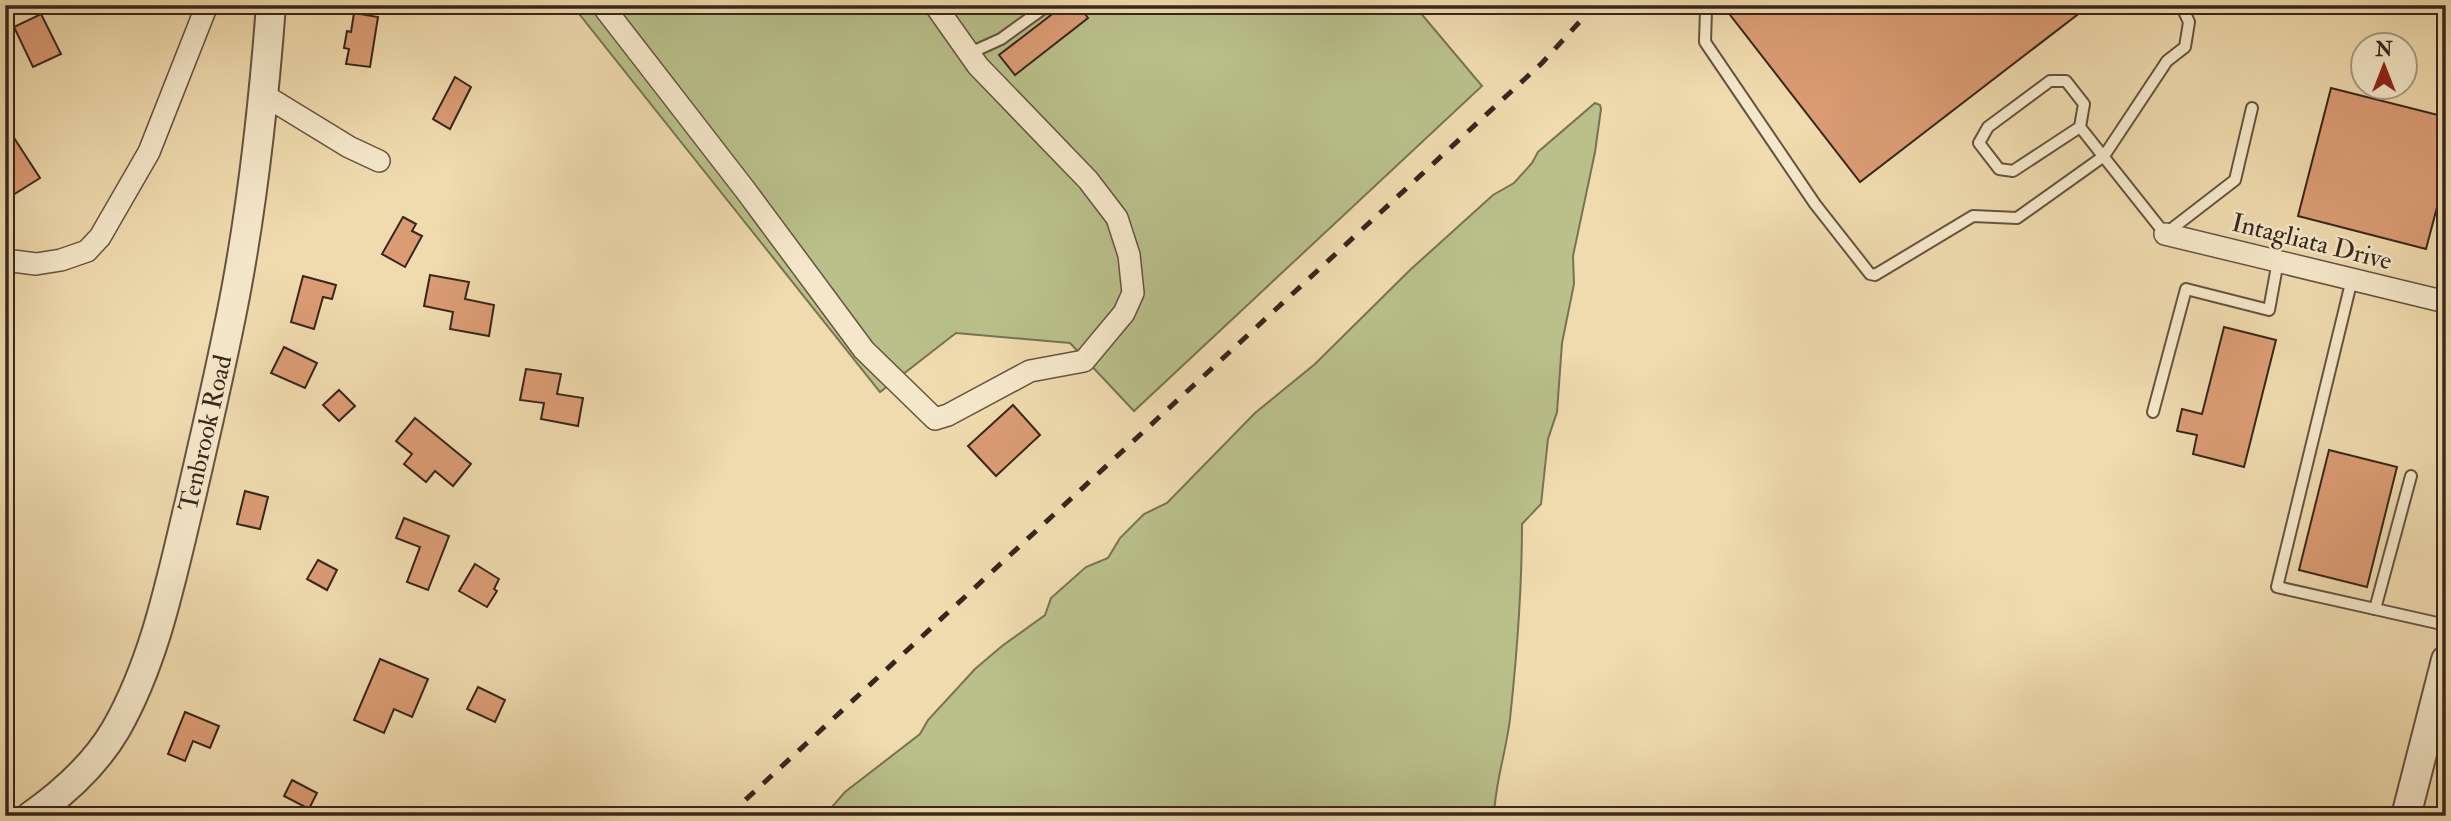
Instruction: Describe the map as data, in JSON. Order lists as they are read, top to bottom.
{
  "streets": {
    "street": ["Intagliata Drive", "Tenbrook Road"]
  },
  "north": "top"
}
